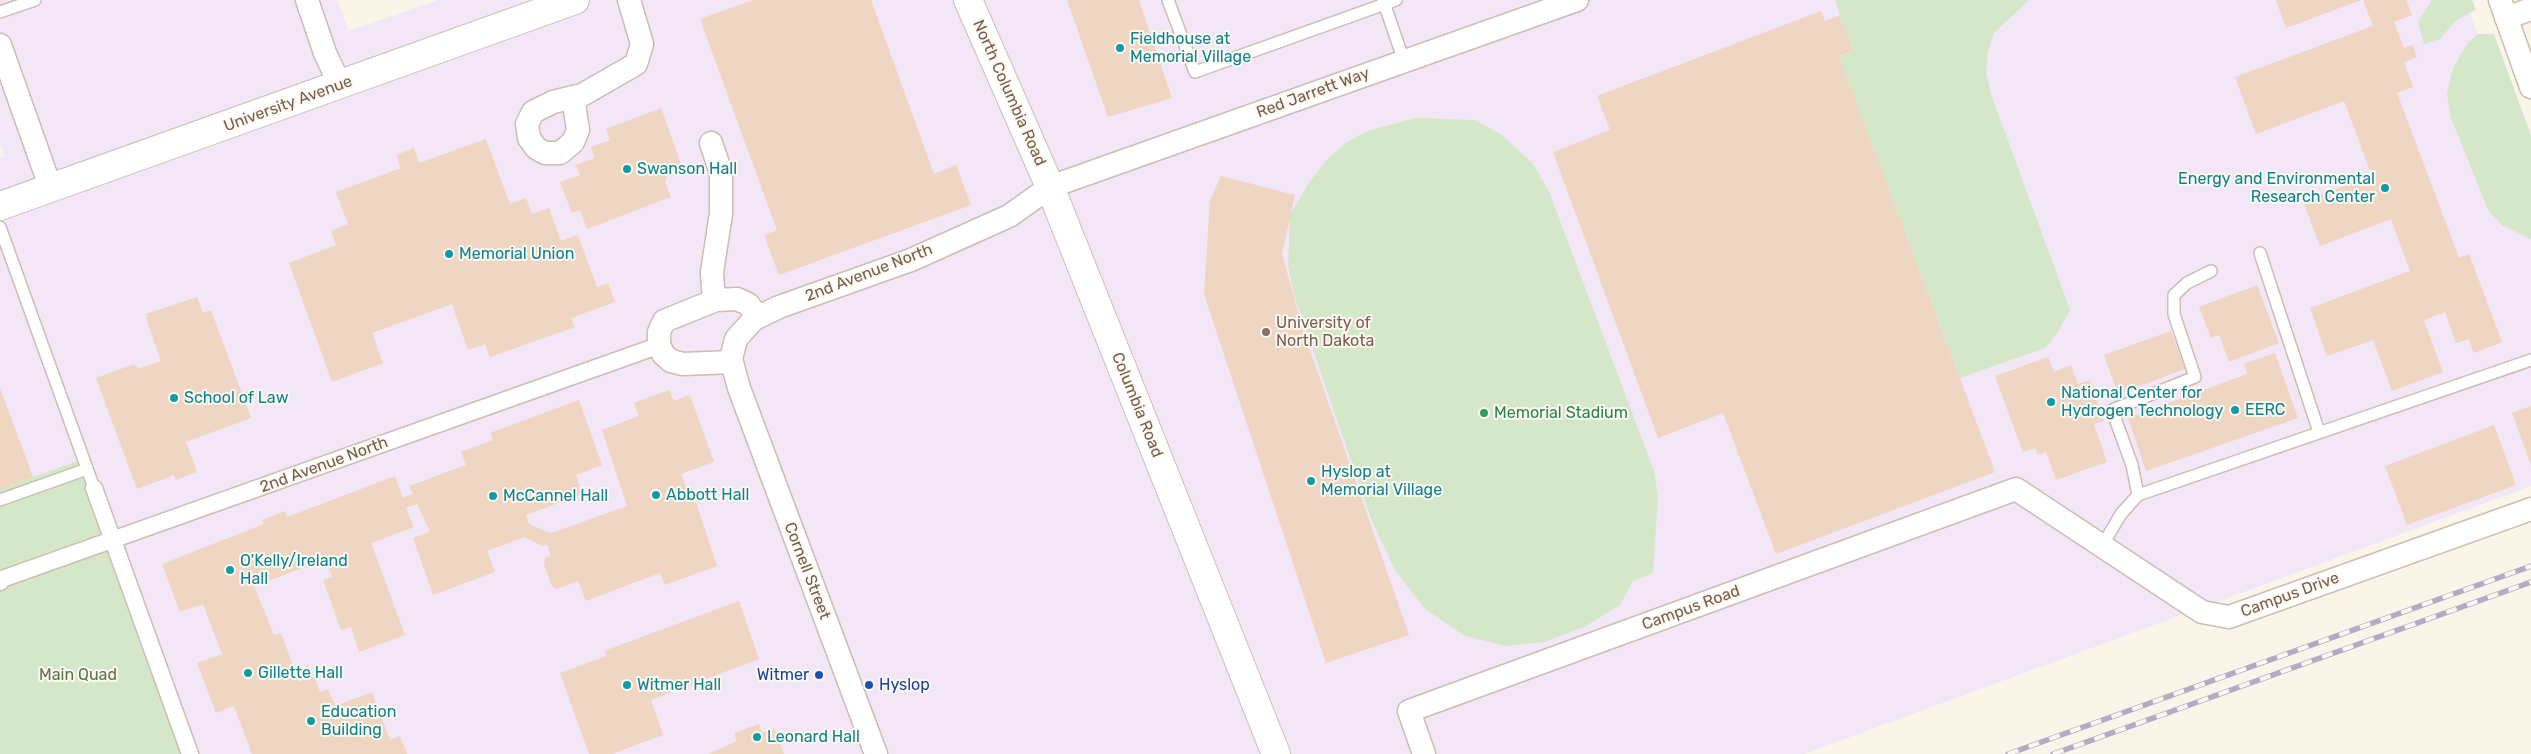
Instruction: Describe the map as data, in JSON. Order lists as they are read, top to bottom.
{
  "streets": {
    "main road": ["North Columbia Road", "University Avenue", "Columbia Road"],
    "street": [
      "Red Jarrett Way",
      "2nd Avenue North",
      "Cornell Street",
      "Campus Drive",
      "Campus Road"
    ]
  },
  "crossings": [
    ["North Columbia Road", "Red Jarrett Way"],
    ["North Columbia Road", "2nd Avenue North"],
    ["North Columbia Road", "Columbia Road"],
    ["Red Jarrett Way", "2nd Avenue North"],
    ["Red Jarrett Way", "Columbia Road"],
    ["2nd Avenue North", "Columbia Road"],
    ["2nd Avenue North", "Cornell Street"],
    ["Campus Drive", "Campus Road"]
  ],
  "parks": ["Main Quad"],
  "places": [
    "Fieldhouse at Memorial Village",
    "Swanson Hall",
    "Energy and Environmental Research Center",
    "Memorial Union",
    "University of North Dakota",
    "School of Law",
    "National Center for Hydrogen Technology",
    "EERC",
    "Memorial Stadium",
    "Hyslop at Memorial Village",
    "Abbott Hall",
    "McCannel Hall",
    "O'Kelly/Ireland Hall",
    "Gillette Hall",
    "Witmer",
    "Witmer Hall",
    "Hyslop",
    "Education Building",
    "Leonard Hall"
  ]
}
